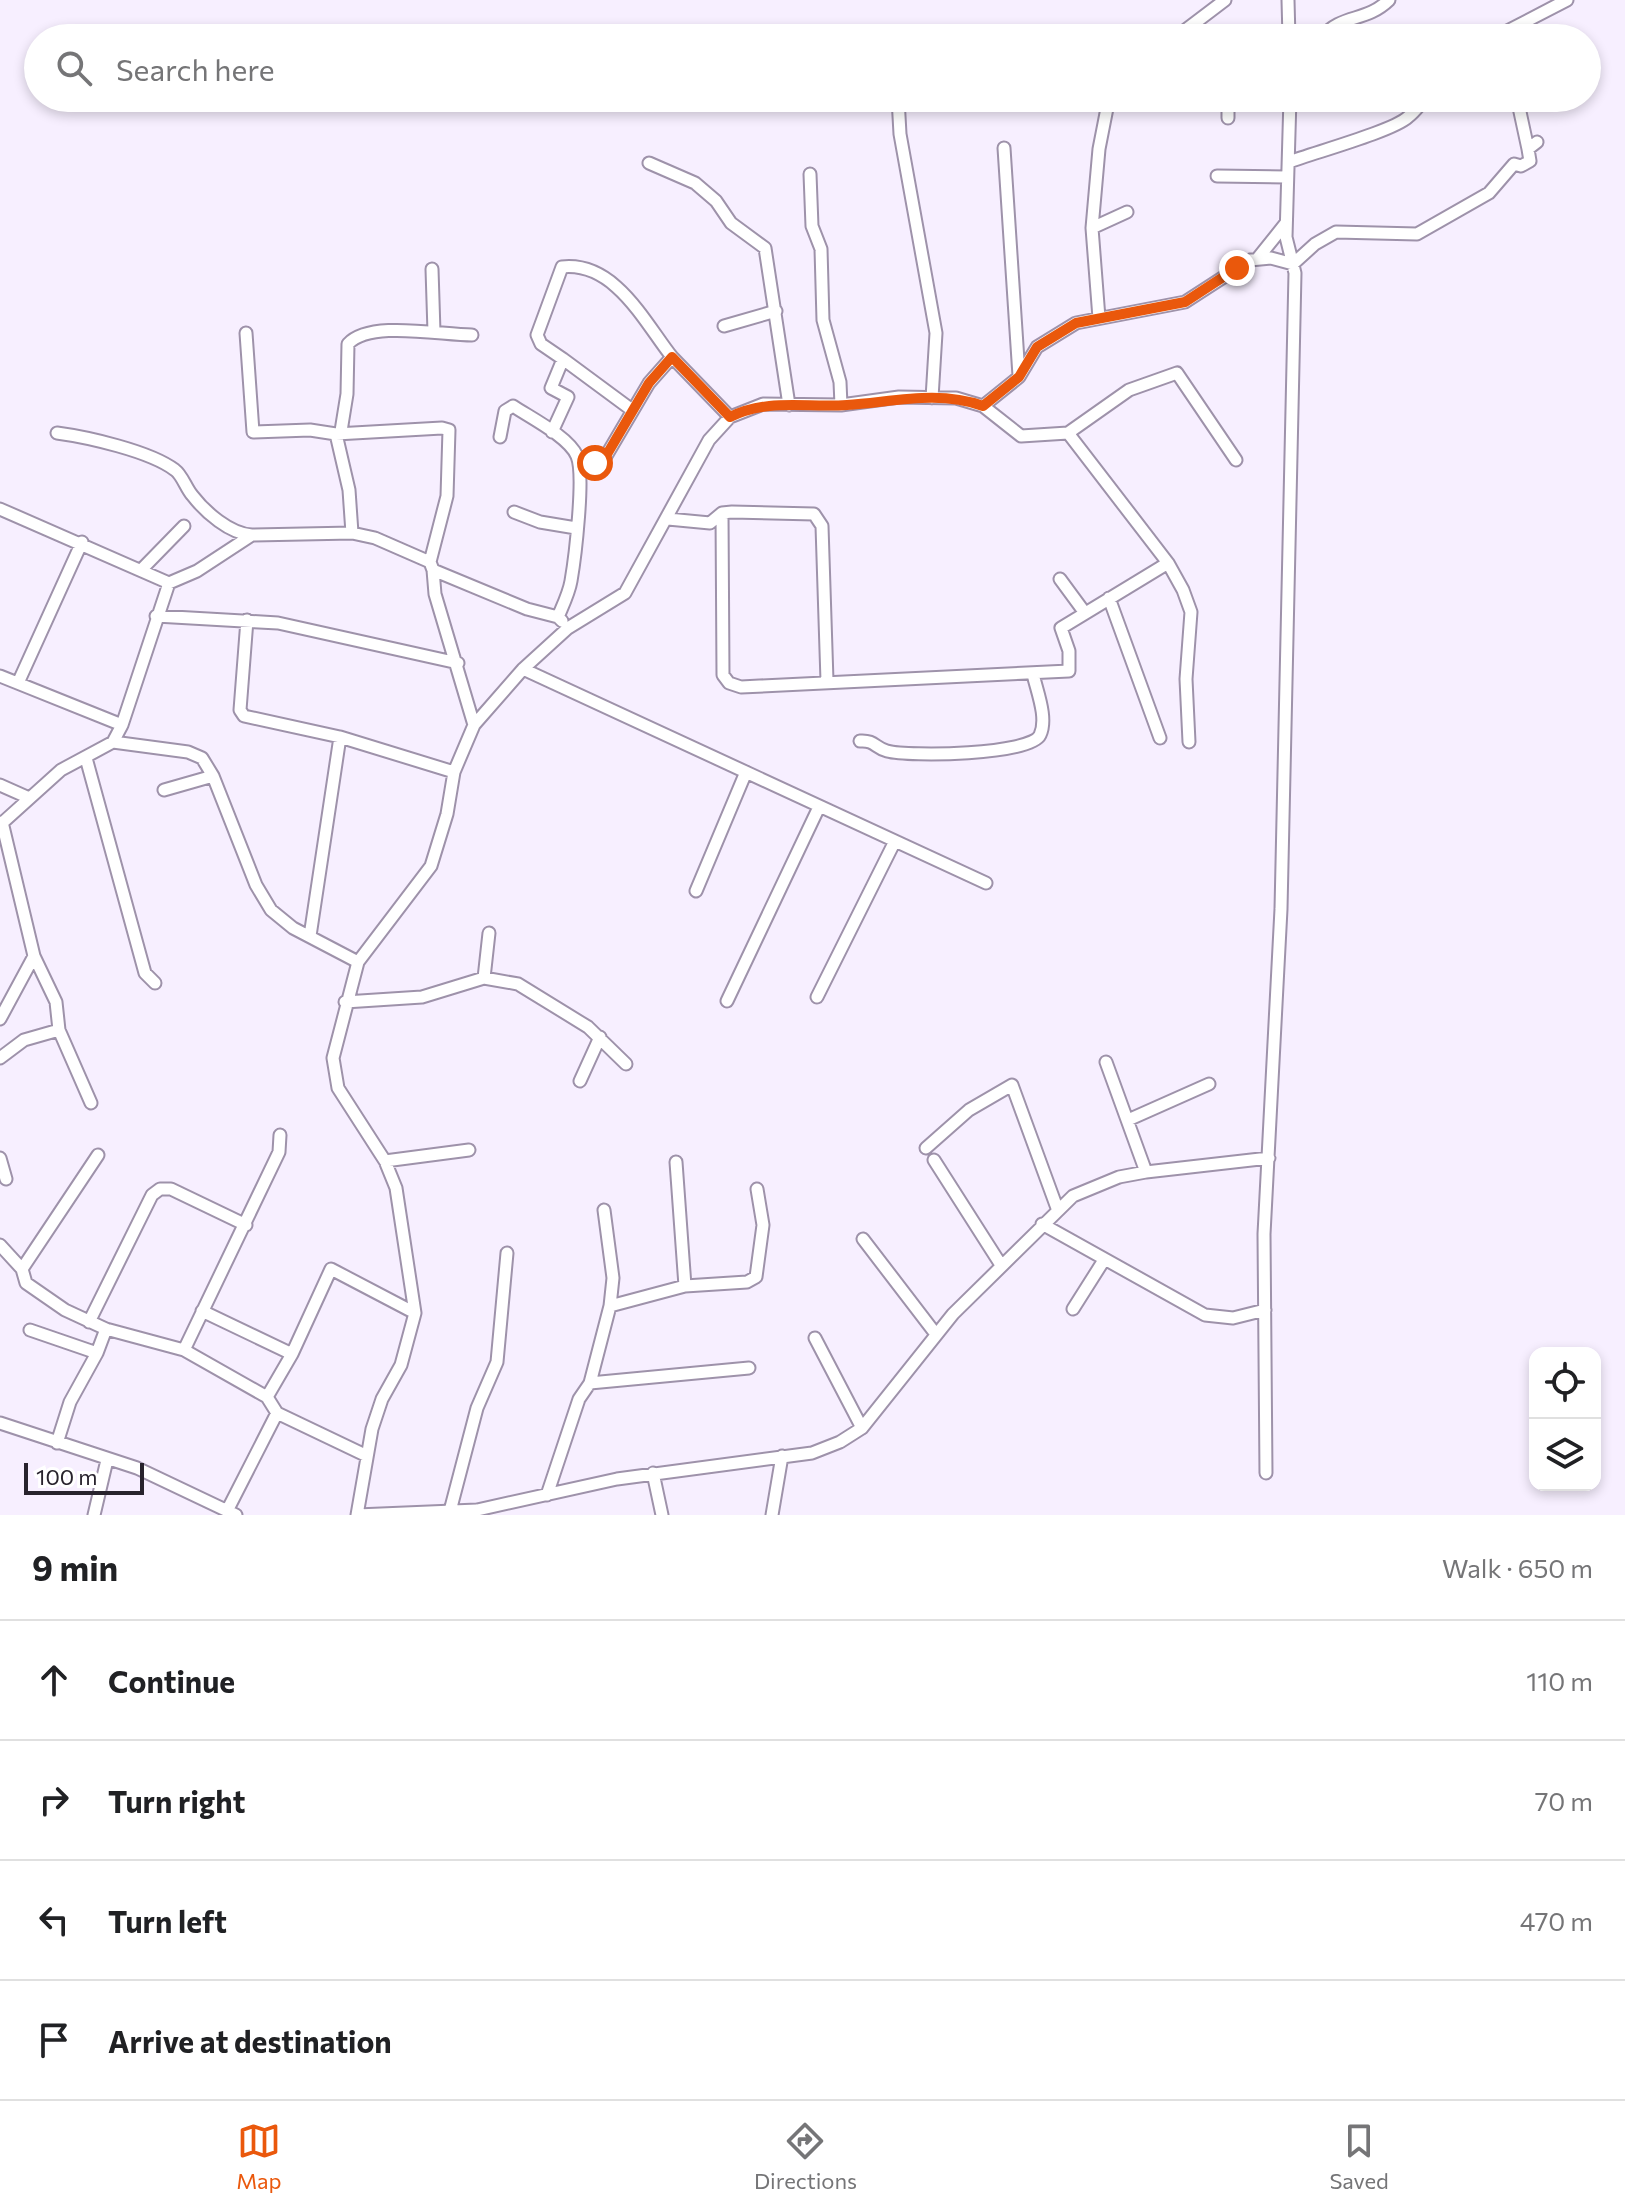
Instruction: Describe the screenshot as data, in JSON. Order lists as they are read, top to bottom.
{
  "scale_bar": "100 m",
  "page": {
    "search": "Search here",
    "scale": "100 m",
    "heading": ["9 min", "Walk · 650 m"],
    "list": [
      ["Continue", "110 m"],
      ["Turn right", "70 m"],
      ["Turn left", "470 m"],
      "Arrive at destination"
    ],
    "nav": ["Map", "Directions", "Saved"]
  }
}
